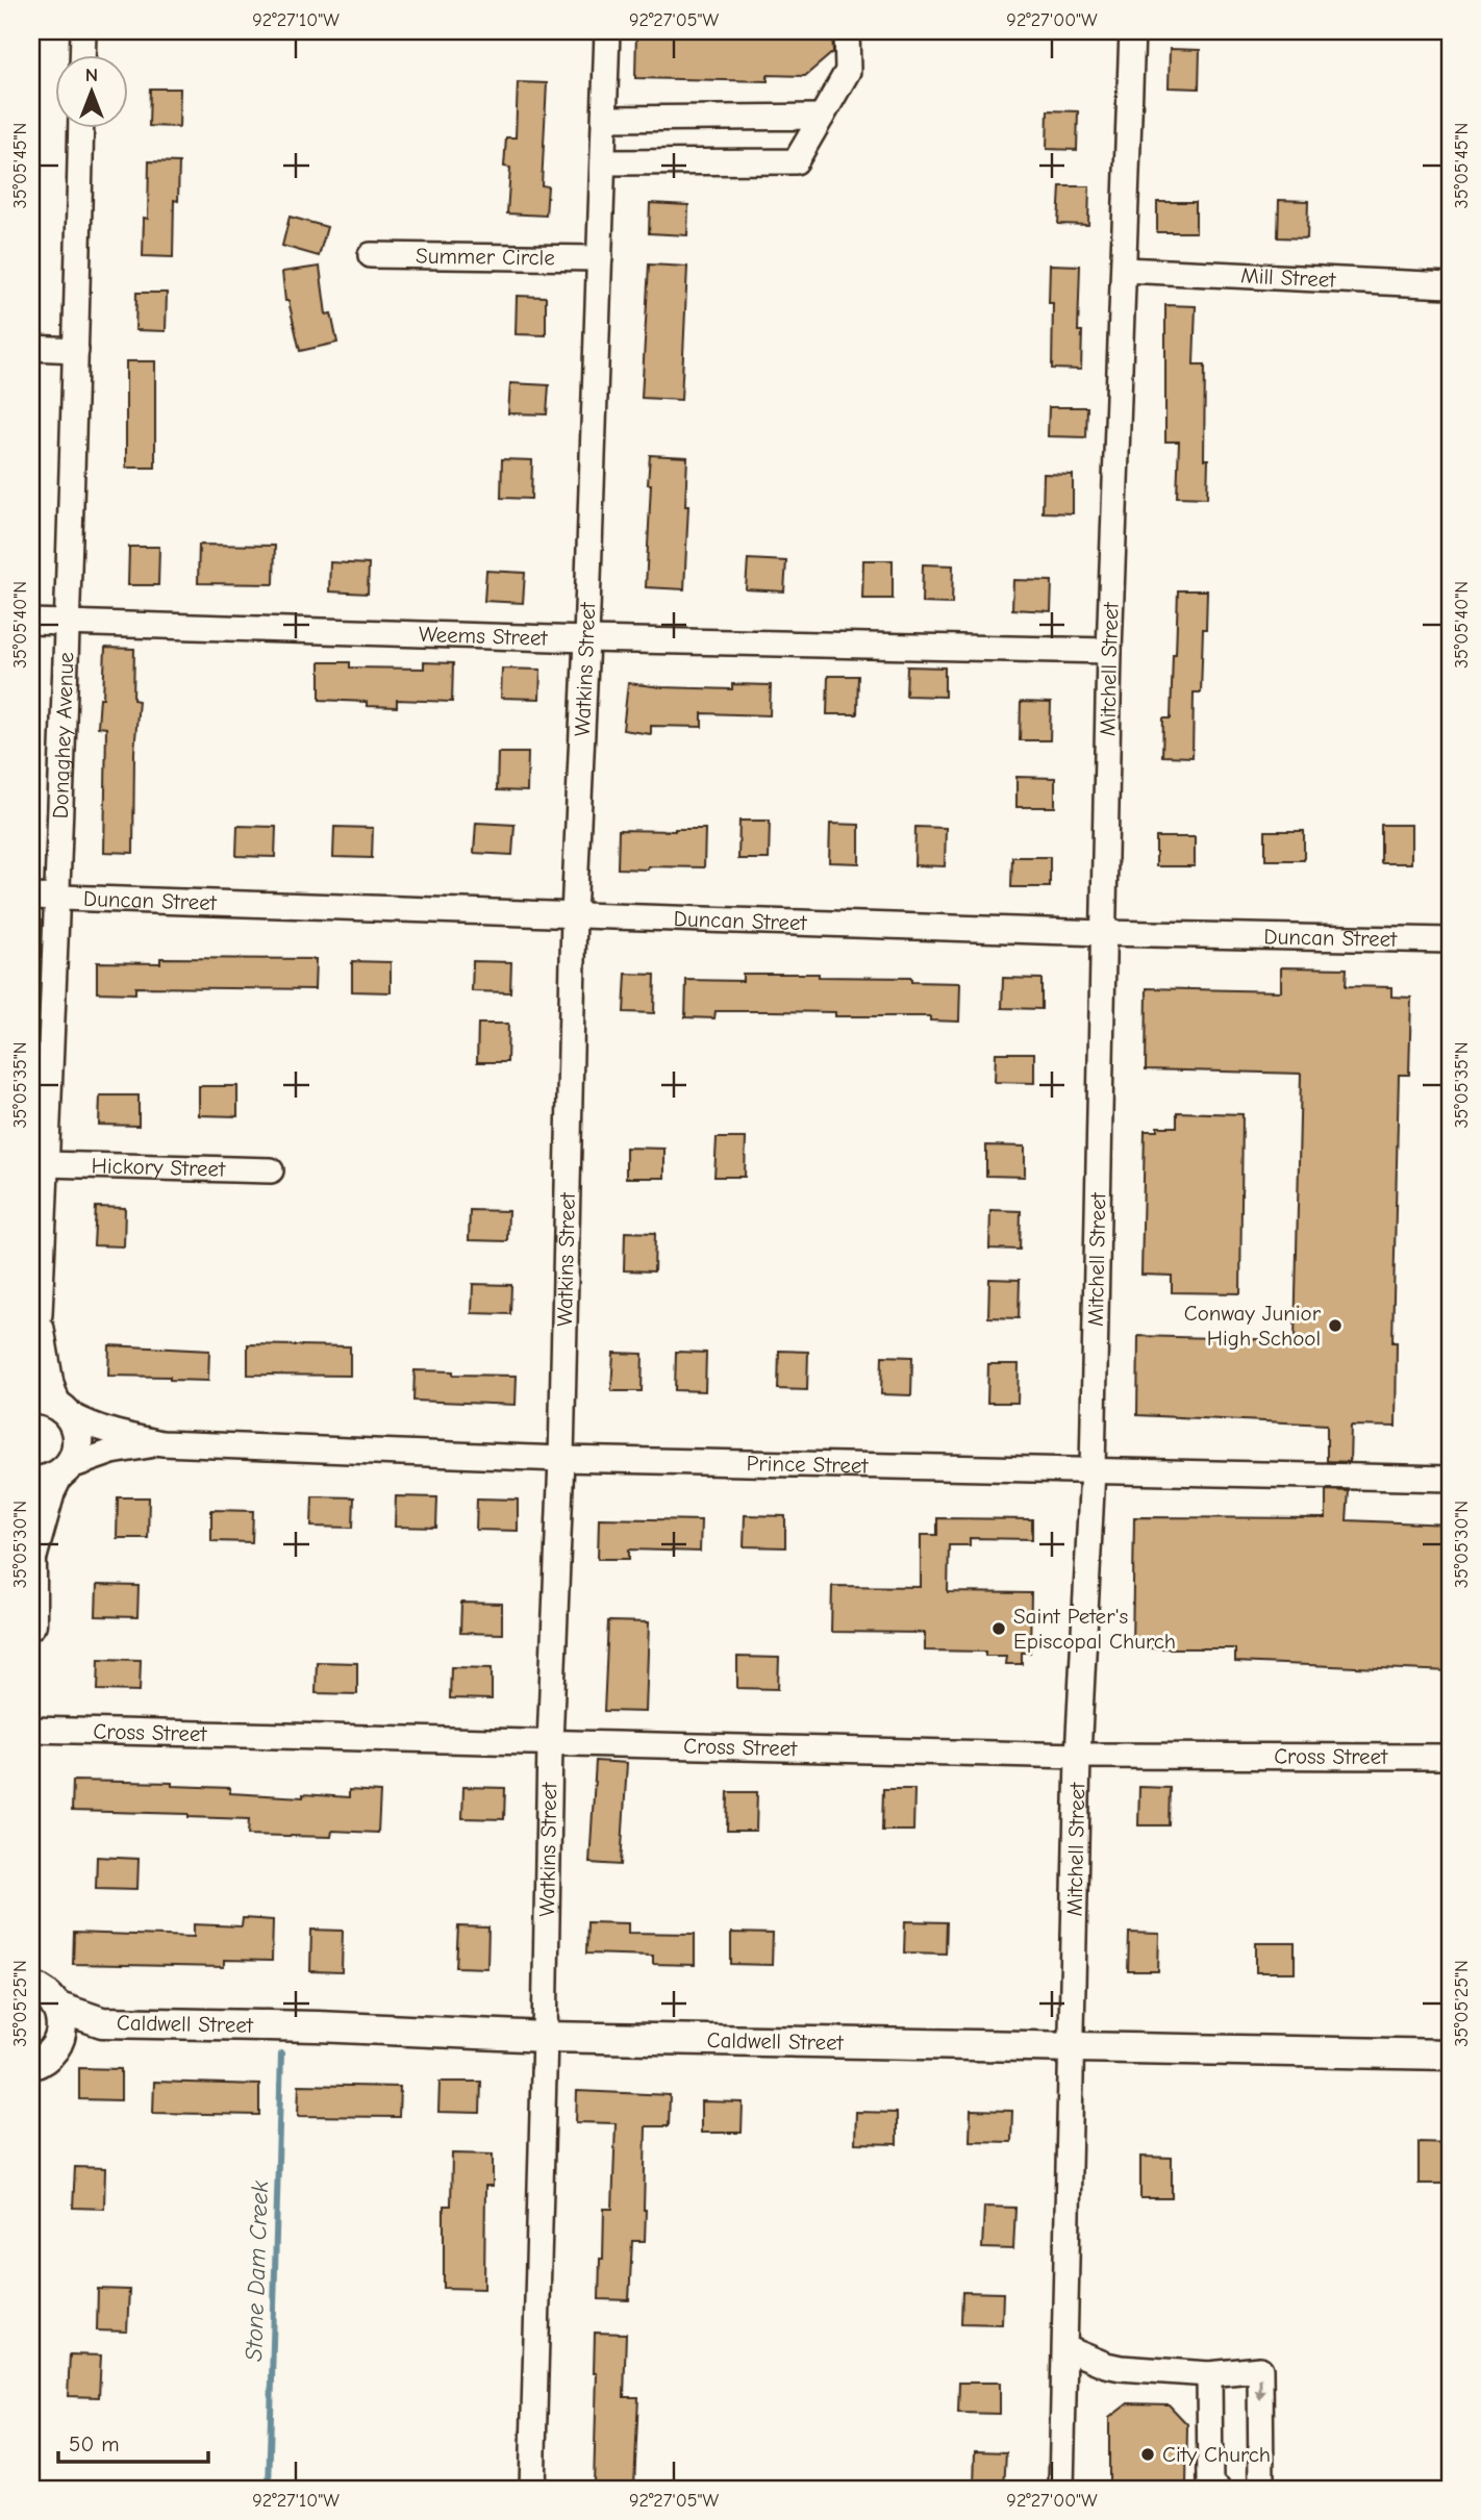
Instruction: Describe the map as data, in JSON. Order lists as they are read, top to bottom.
{
  "streets": {
    "main road": ["Caldwell Street"],
    "street": [
      "Summer Circle",
      "Mill Street",
      "Weems Street",
      "Watkins Street",
      "Mitchell Street",
      "Donaghey Avenue",
      "Duncan Street",
      "Hickory Street",
      "Prince Street",
      "Cross Street"
    ]
  },
  "crossings": [
    ["Summer Circle", "Watkins Street"],
    ["Mill Street", "Mitchell Street"],
    ["Weems Street", "Watkins Street"],
    ["Weems Street", "Mitchell Street"],
    ["Weems Street", "Donaghey Avenue"],
    ["Watkins Street", "Duncan Street"],
    ["Watkins Street", "Prince Street"],
    ["Watkins Street", "Cross Street"],
    ["Watkins Street", "Caldwell Street"],
    ["Mitchell Street", "Duncan Street"],
    ["Mitchell Street", "Prince Street"],
    ["Mitchell Street", "Cross Street"],
    ["Mitchell Street", "Caldwell Street"],
    ["Donaghey Avenue", "Duncan Street"],
    ["Donaghey Avenue", "Hickory Street"],
    ["Donaghey Avenue", "Prince Street"]
  ],
  "water": ["Stone Dam Creek"],
  "places": ["Conway Junior High School", "Saint Peter's Episcopal Church", "City Church"],
  "scale_bar": "50 m",
  "north": "top",
  "coordinates": [
    "92°27'10\"W",
    "92°27'05\"W",
    "92°27'00\"W",
    "35°05'45\"N",
    "35°05'40\"N",
    "35°05'35\"N",
    "35°05'30\"N",
    "35°05'25\"N"
  ]
}
